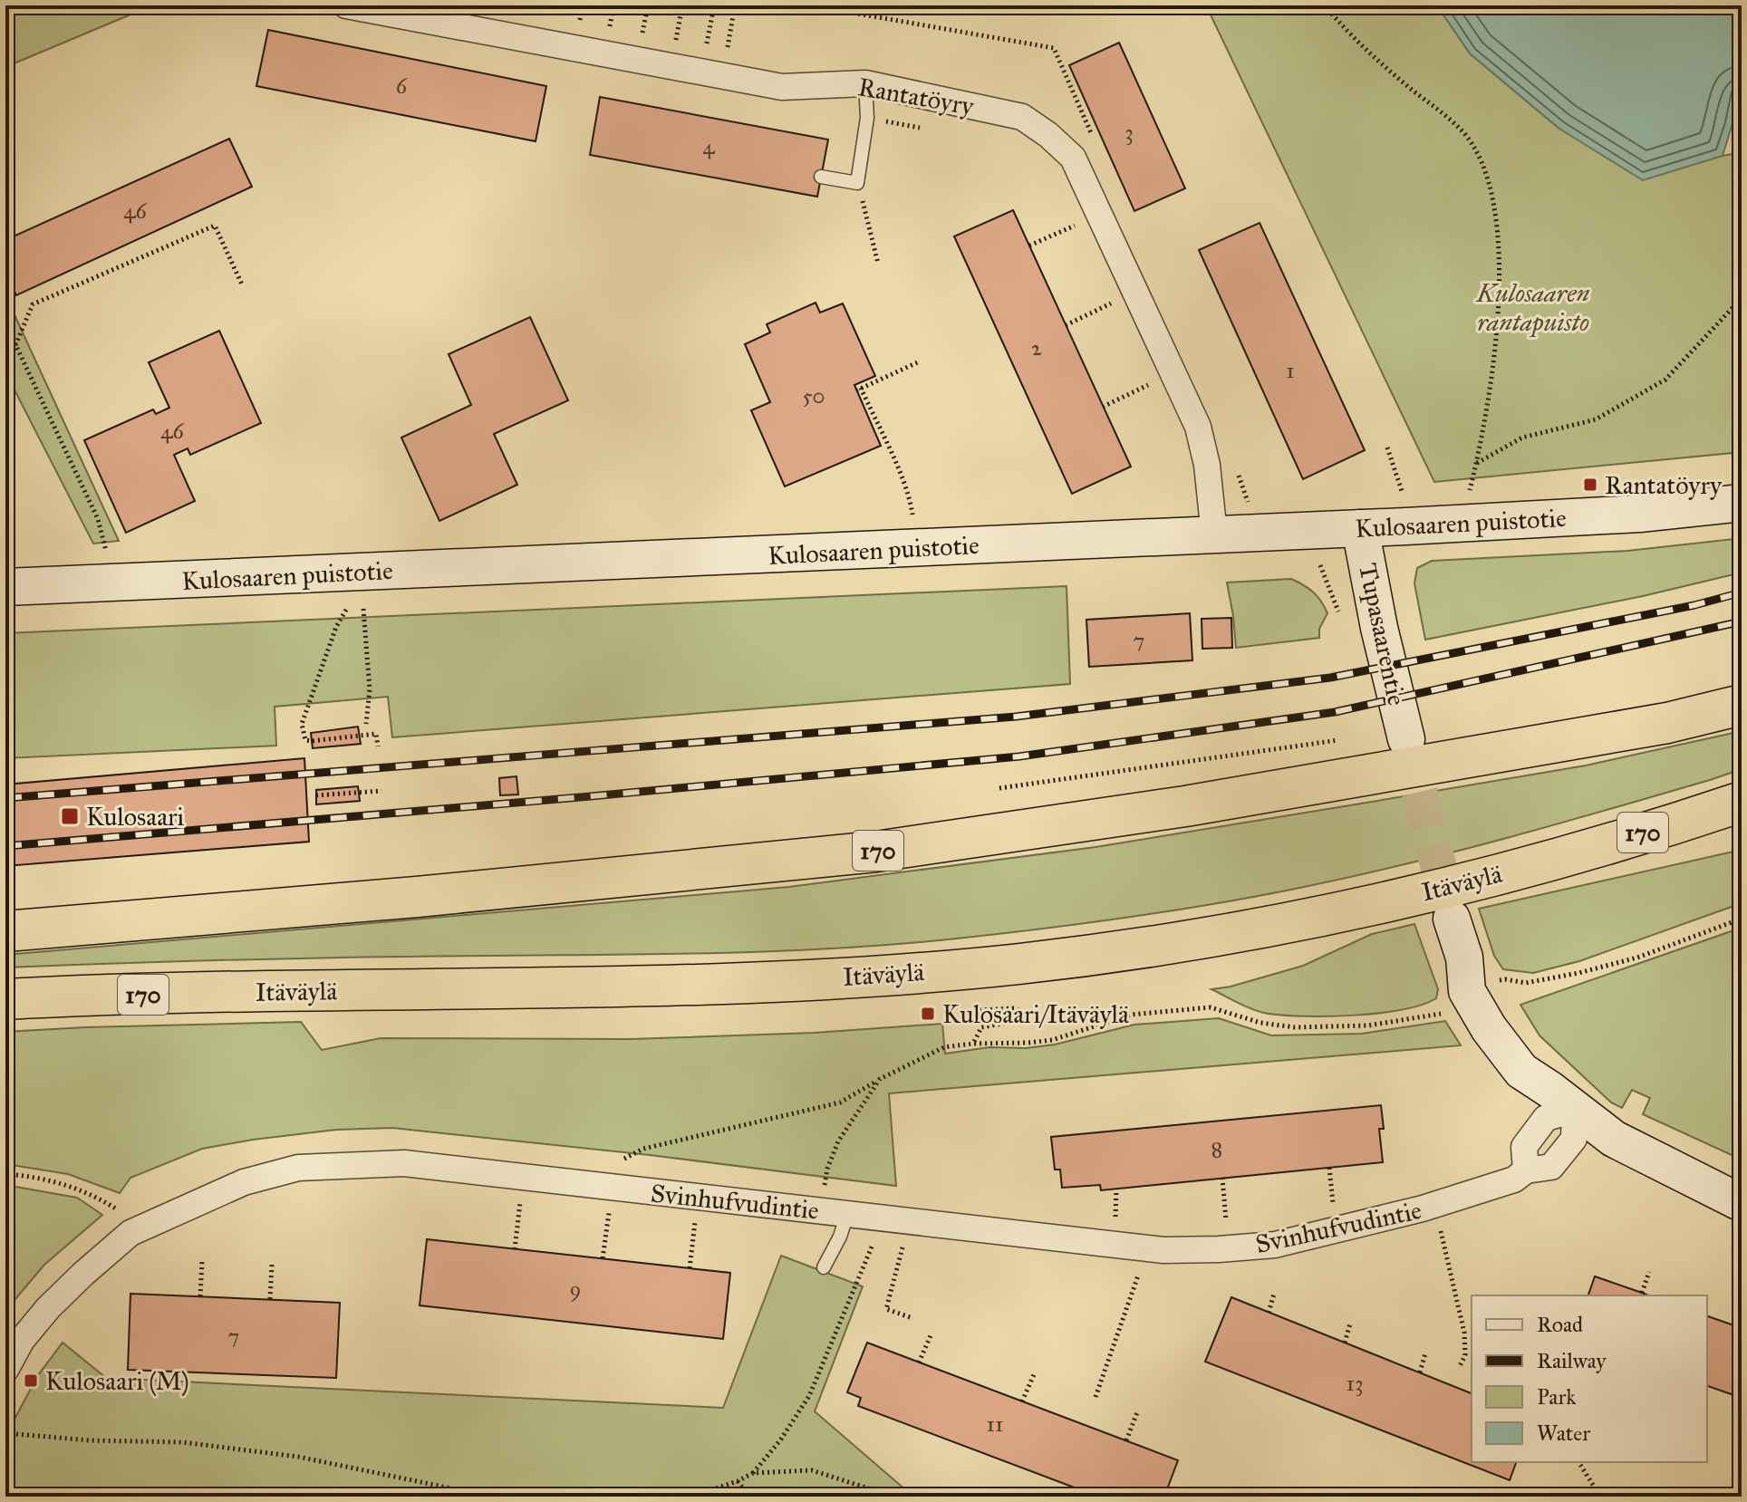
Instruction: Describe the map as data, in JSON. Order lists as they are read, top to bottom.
{
  "streets": {
    "highway": ["170", "Itäväylä"],
    "street": [
      "Rantatöyry",
      "Kulosaaren puistotie",
      "Tupasaarentie",
      "Svinhufvudintie"
    ]
  },
  "crossings": [
    ["Rantatöyry", "Kulosaaren puistotie"],
    ["Kulosaaren puistotie", "Tupasaarentie"]
  ],
  "parks": ["Kulosaaren rantapuisto"],
  "places": {
    "transit": [
      "Rantatöyry",
      "Kulosaari",
      "Kulosaari/Itäväylä",
      "Kulosaari (M)"
    ]
  },
  "house_numbers": [
    "6",
    "3",
    "4",
    "46",
    "2",
    "1",
    "50",
    "46",
    "7",
    "8",
    "9",
    "7",
    "13",
    "11"
  ],
  "legend": [
    "Road",
    "Railway",
    "Park",
    "Water"
  ]
}
